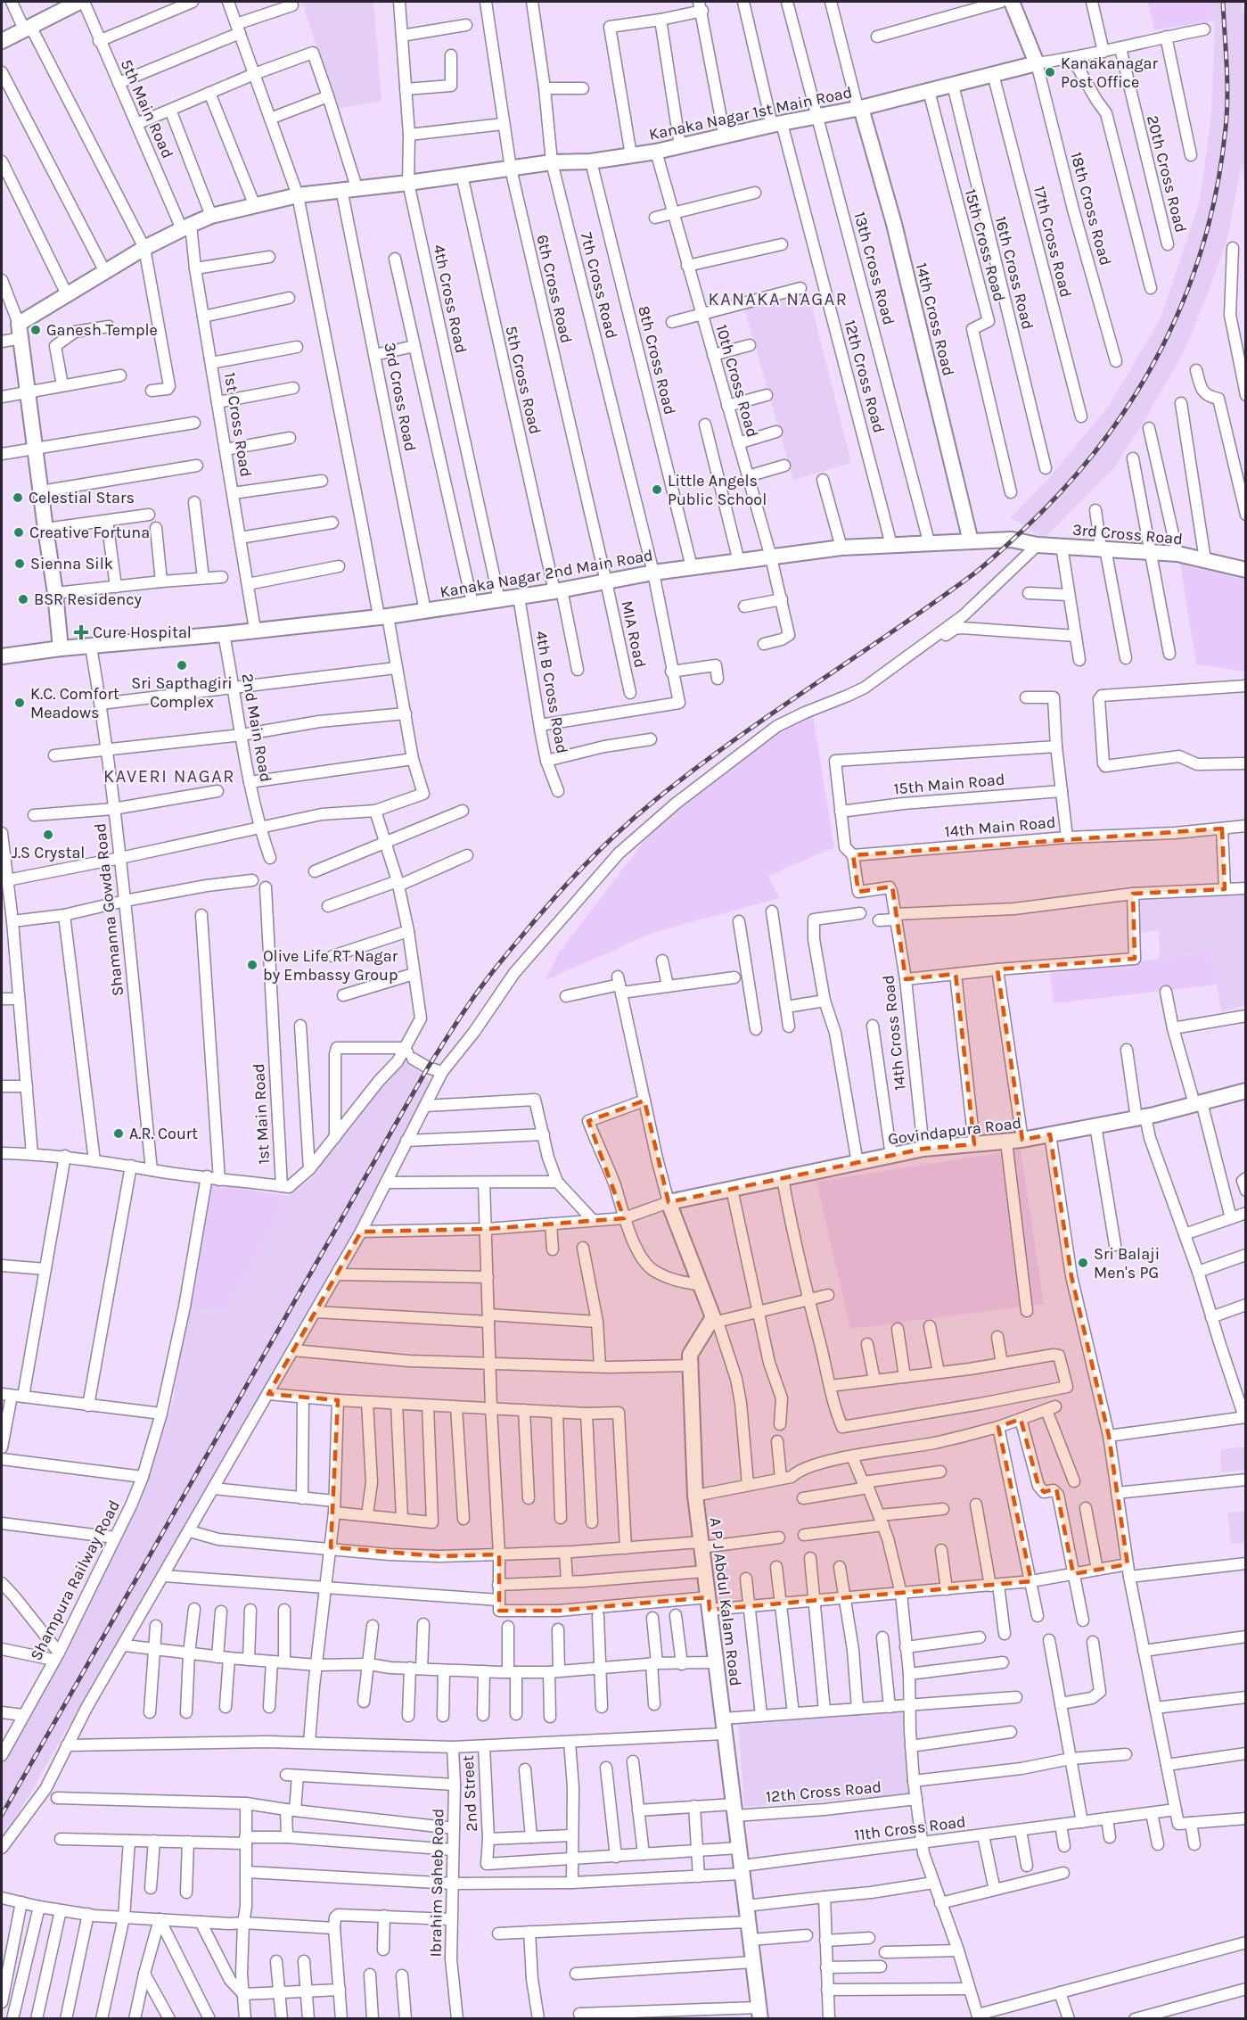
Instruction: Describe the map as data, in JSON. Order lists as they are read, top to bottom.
{
  "streets": {
    "street": [
      "5th Main Road",
      "Kanaka Nagar 1st Main Road",
      "20th Cross Road",
      "18th Cross Road",
      "17th Cross Road",
      "15th Cross Road",
      "13th Cross Road",
      "16th Cross Road",
      "7th Cross Road",
      "6th Cross Road",
      "4th Cross Road",
      "14th Cross Road",
      "8th Cross Road",
      "12th Cross Road",
      "5th Cross Road",
      "10th Cross Road",
      "3rd Cross Road",
      "1st Cross Road",
      "Kanaka Nagar 2nd Main Road",
      "MIA Road",
      "4th B Cross Road",
      "2nd Main Road",
      "15th Main Road",
      "14th Main Road",
      "Shamanna Gowda Road",
      "1st Main Road",
      "Govindapura Road",
      "Shampura Railway Road",
      "A P J Abdul Kalam Road",
      "2nd Street",
      "11th Cross Road",
      "Ibrahim Saheb Road"
    ]
  },
  "crossings": [
    ["5th Main Road", "Kanaka Nagar 1st Main Road"],
    ["5th Main Road", "1st Cross Road"],
    ["Kanaka Nagar 1st Main Road", "20th Cross Road"],
    ["Kanaka Nagar 1st Main Road", "18th Cross Road"],
    ["Kanaka Nagar 1st Main Road", "17th Cross Road"],
    ["Kanaka Nagar 1st Main Road", "15th Cross Road"],
    ["Kanaka Nagar 1st Main Road", "13th Cross Road"],
    ["Kanaka Nagar 1st Main Road", "16th Cross Road"],
    ["Kanaka Nagar 1st Main Road", "7th Cross Road"],
    ["Kanaka Nagar 1st Main Road", "6th Cross Road"],
    ["Kanaka Nagar 1st Main Road", "4th Cross Road"],
    ["Kanaka Nagar 1st Main Road", "14th Cross Road"],
    ["Kanaka Nagar 1st Main Road", "8th Cross Road"],
    ["Kanaka Nagar 1st Main Road", "12th Cross Road"],
    ["Kanaka Nagar 1st Main Road", "5th Cross Road"],
    ["Kanaka Nagar 1st Main Road", "10th Cross Road"],
    ["Kanaka Nagar 1st Main Road", "3rd Cross Road"],
    ["Kanaka Nagar 1st Main Road", "1st Cross Road"],
    ["13th Cross Road", "Kanaka Nagar 2nd Main Road"],
    ["7th Cross Road", "Kanaka Nagar 2nd Main Road"],
    ["7th Cross Road", "4th B Cross Road"],
    ["6th Cross Road", "Kanaka Nagar 2nd Main Road"],
    ["6th Cross Road", "MIA Road"],
    ["4th Cross Road", "Kanaka Nagar 2nd Main Road"],
    ["14th Cross Road", "Kanaka Nagar 2nd Main Road"],
    ["14th Cross Road", "Govindapura Road"],
    ["8th Cross Road", "Kanaka Nagar 2nd Main Road"],
    ["12th Cross Road", "Kanaka Nagar 2nd Main Road"],
    ["12th Cross Road", "A P J Abdul Kalam Road"],
    ["5th Cross Road", "Kanaka Nagar 2nd Main Road"],
    ["10th Cross Road", "Kanaka Nagar 2nd Main Road"],
    ["3rd Cross Road", "Kanaka Nagar 2nd Main Road"],
    ["1st Cross Road", "Kanaka Nagar 2nd Main Road"],
    ["Kanaka Nagar 2nd Main Road", "MIA Road"],
    ["Kanaka Nagar 2nd Main Road", "4th B Cross Road"],
    ["Kanaka Nagar 2nd Main Road", "2nd Main Road"],
    ["Kanaka Nagar 2nd Main Road", "Shamanna Gowda Road"],
    ["A P J Abdul Kalam Road", "11th Cross Road"],
    ["11th Cross Road", "Ibrahim Saheb Road"]
  ],
  "districts": ["KANAKA NAGAR", "KAVERI NAGAR"],
  "places": {
    "other": [
      "Kanakanagar Post Office",
      "Ganesh Temple",
      "Little Angels Public School",
      "Celestial Stars",
      "Creative Fortuna",
      "Sienna Silk",
      "BSR Residency",
      "Sri Sapthagiri Complex",
      "K.C. Comfort Meadows",
      "J.S Crystal",
      "Olive Life RT Nagar by Embassy Group",
      "A.R. Court",
      "Sri Balaji Men's PG"
    ],
    "health": ["Cure Hospital"]
  }
}
